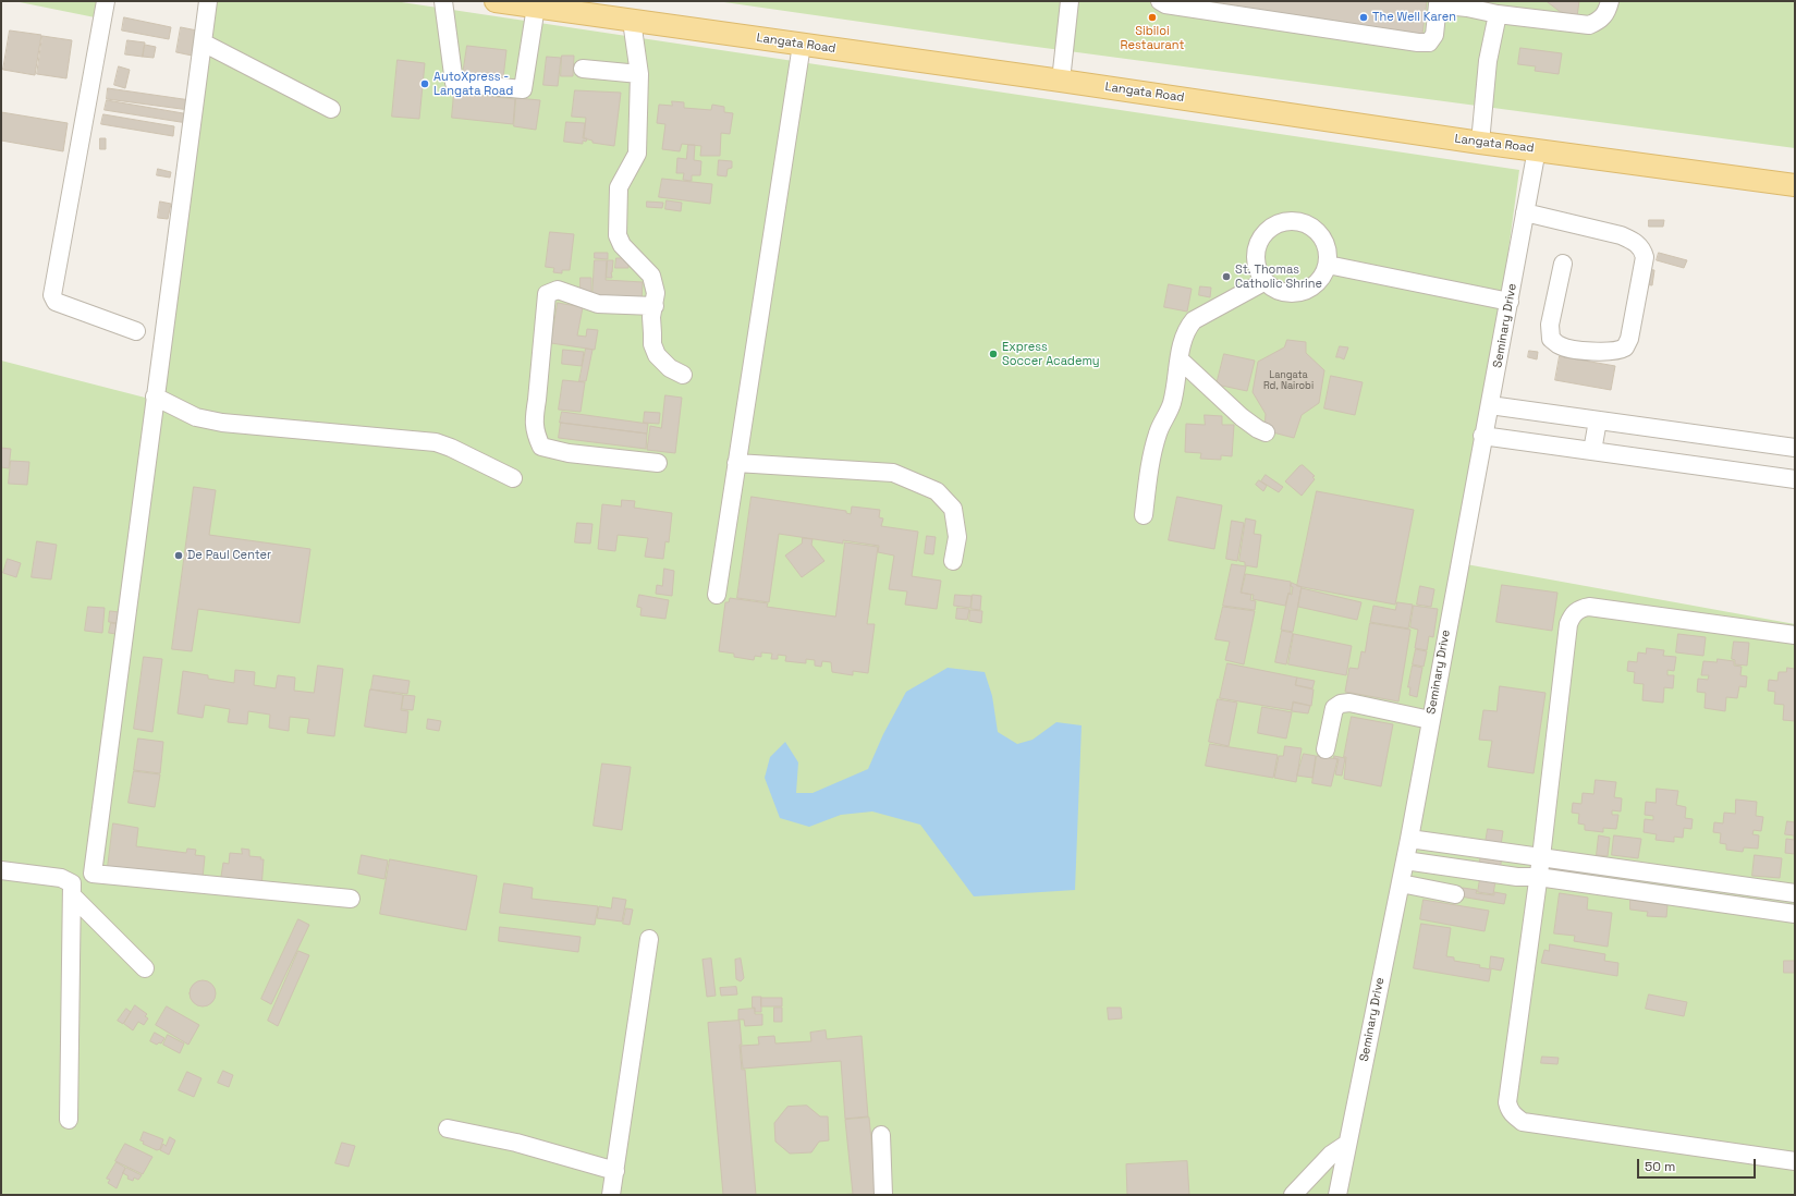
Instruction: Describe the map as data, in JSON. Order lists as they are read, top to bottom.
{
  "streets": {
    "main road": ["Langata Road"],
    "street": ["Seminary Drive"]
  },
  "crossings": [
    ["Langata Road", "Seminary Drive"]
  ],
  "places": [
    "Sibiloi Restaurant",
    "The Well Karen",
    "AutoXpress - Langata Road",
    "St. Thomas Catholic Shrine",
    "Express Soccer Academy",
    "De Paul Center"
  ],
  "house_numbers": ["Langata Rd, Nairobi"],
  "scale_bar": "50 m"
}
